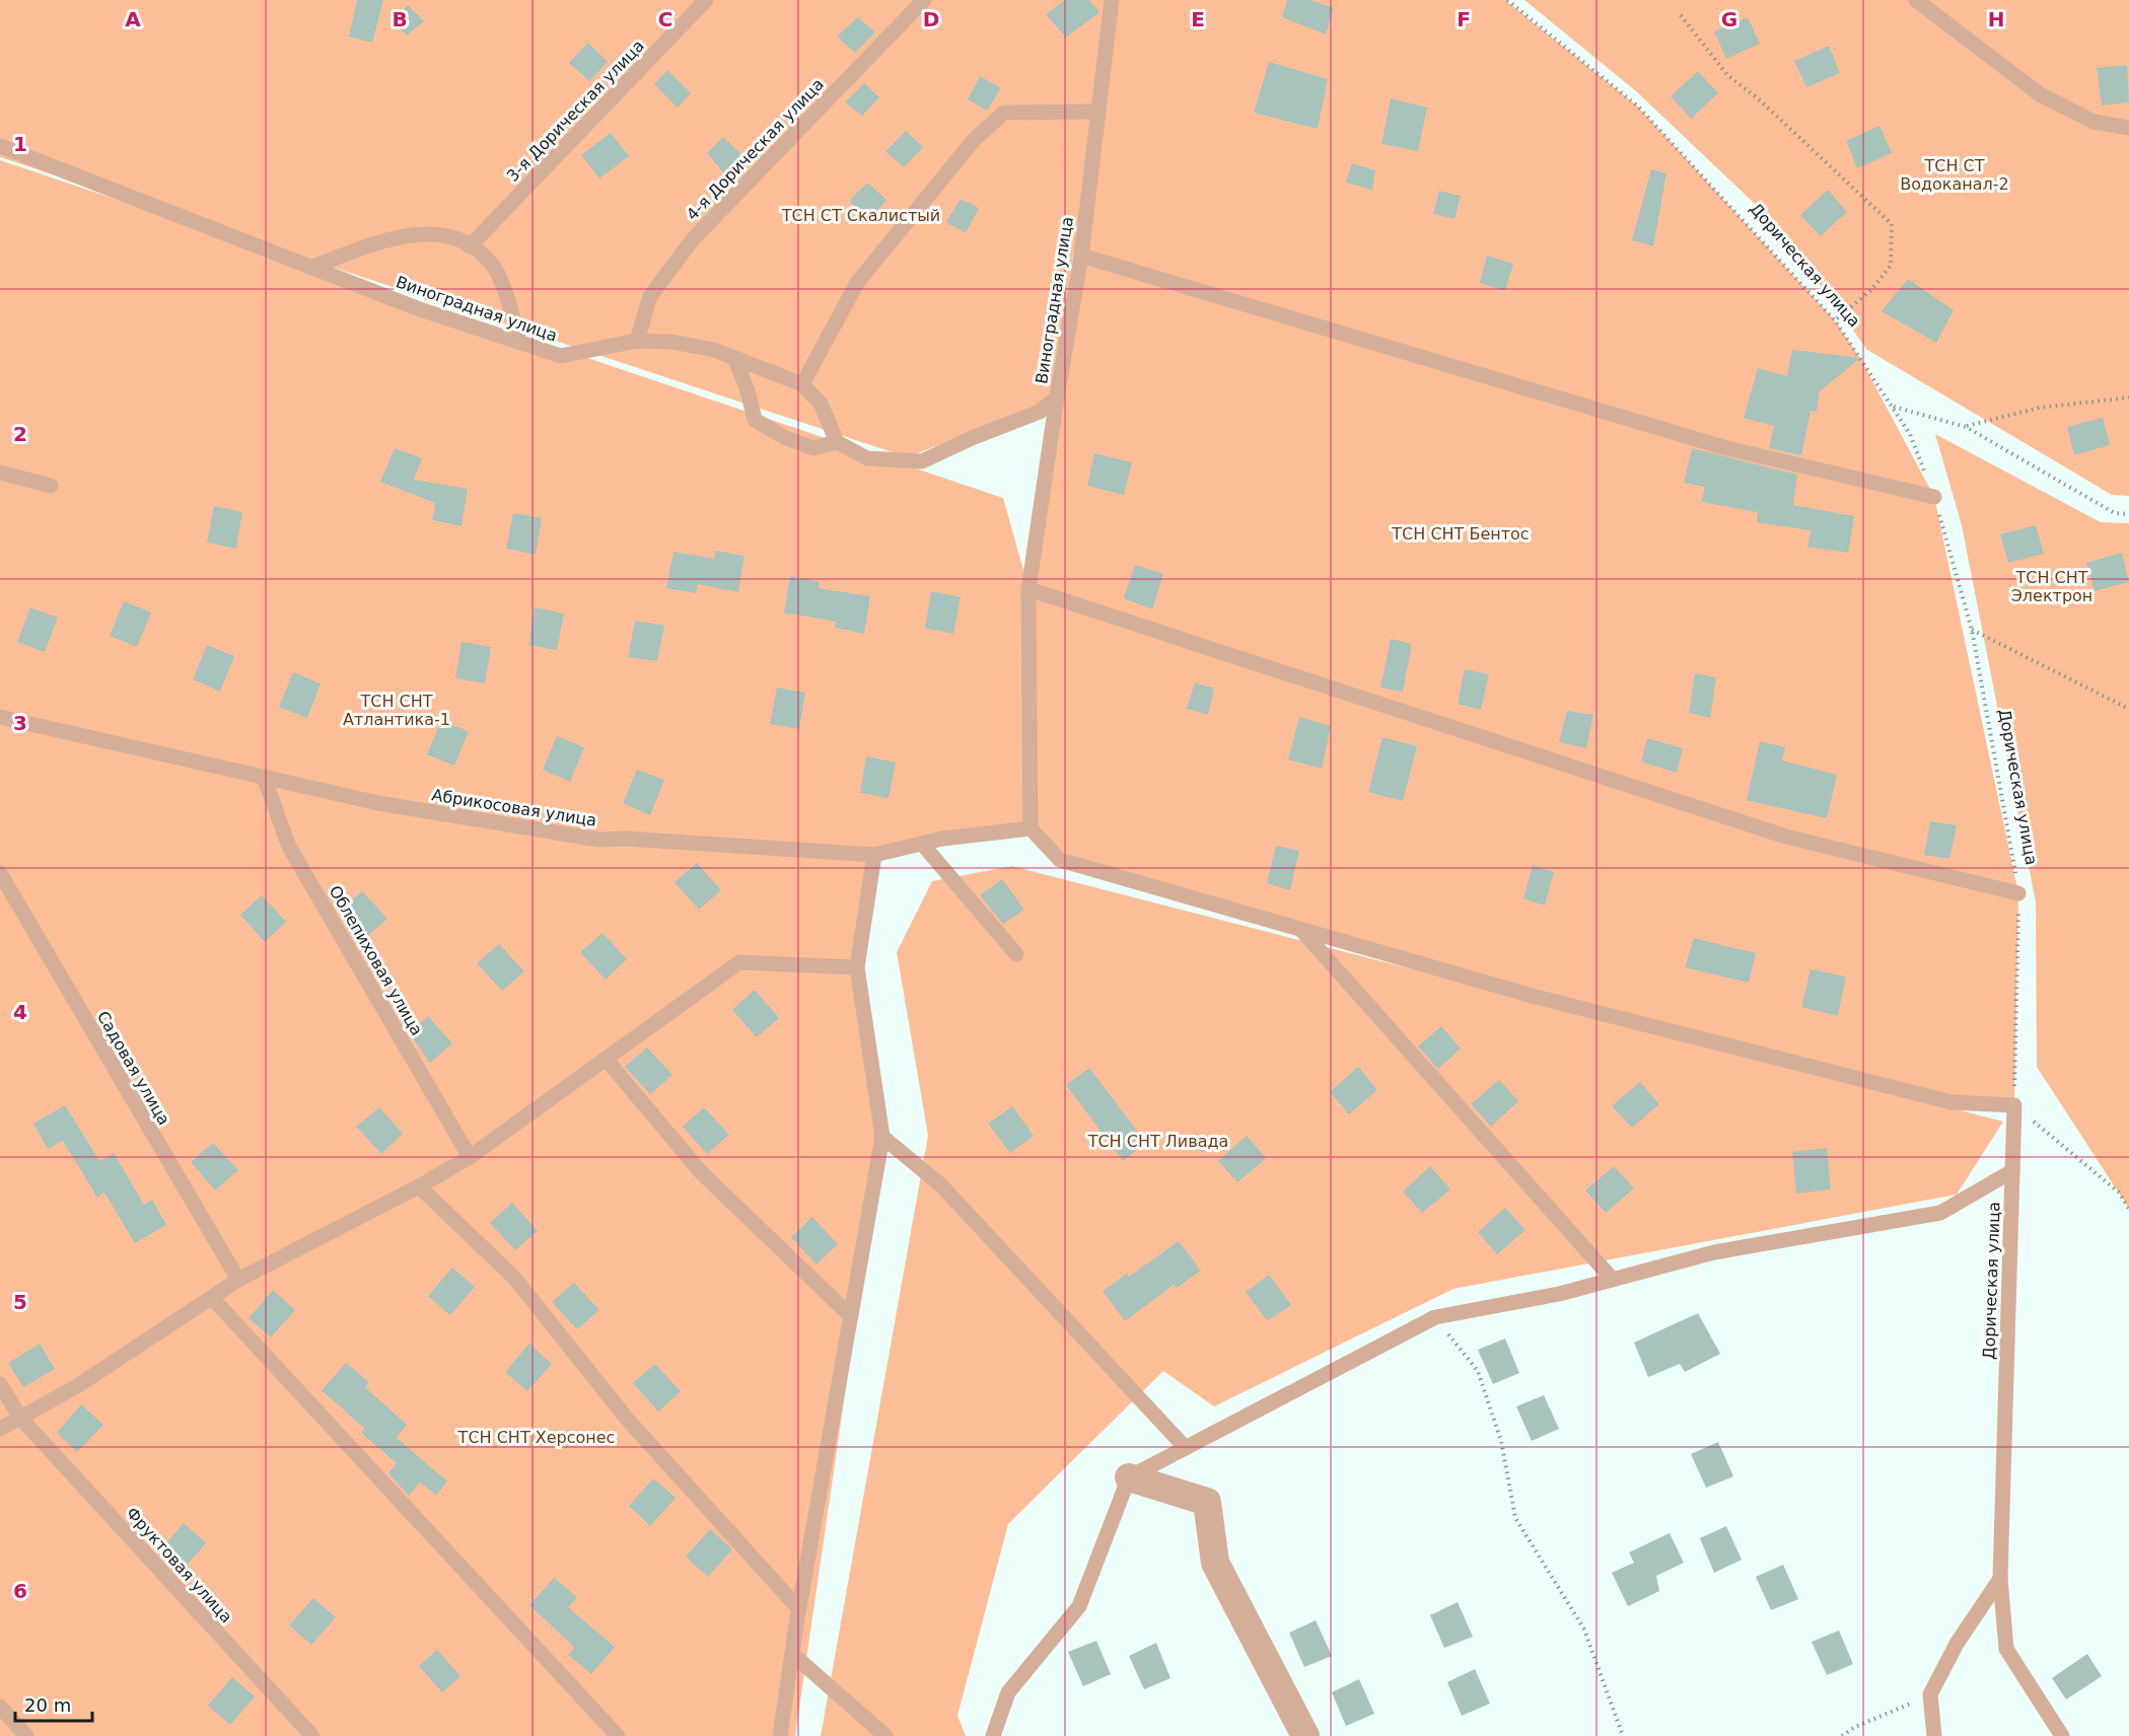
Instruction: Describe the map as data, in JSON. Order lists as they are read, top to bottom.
{
  "streets": {
    "lane": [
      "3-я Дорическая улица",
      "4-я Дорическая улица",
      "Дорическая улица",
      "Виноградная улица",
      "Абрикосовая улица",
      "Облепиховая улица",
      "Садовая улица",
      "Фруктовая улица"
    ]
  },
  "crossings": [
    ["4-я Дорическая улица", "Виноградная улица"],
    ["Абрикосовая улица", "Облепиховая улица"]
  ],
  "parks": [
    "ТСН СТ Водоканал-2",
    "ТСН СТ Скалистый",
    "ТСН СНТ Бентос",
    "ТСН СНТ Электрон",
    "ТСН СНТ Атлантика-1",
    "ТСН СНТ Ливада",
    "ТСН СНТ Херсонес"
  ],
  "scale_bar": "20 m",
  "grid": {
    "columns": [
      "A",
      "B",
      "C",
      "D",
      "E",
      "F",
      "G",
      "H"
    ],
    "rows": [
      "1",
      "2",
      "3",
      "4",
      "5",
      "6"
    ]
  }
}
